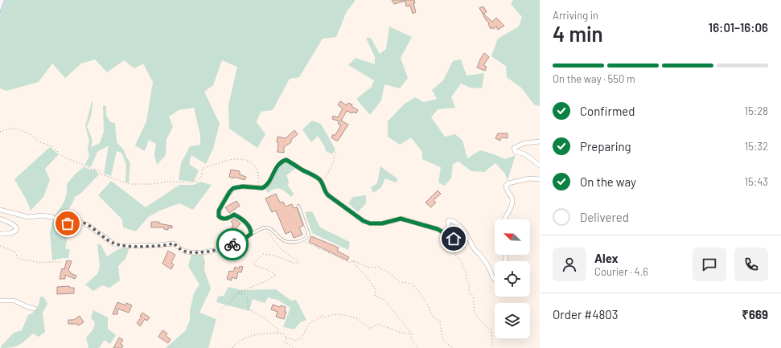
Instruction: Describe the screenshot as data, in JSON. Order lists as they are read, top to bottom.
{
  "north": "top left",
  "page": {
    "heading": ["4 min", "Arriving in", "16:01–16:06"],
    "panel": [
      "Alex",
      "Courier · 4.6",
      "Order #4803",
      "₹669"
    ],
    "bar": "On the way · 550 m",
    "list": [
      ["Confirmed", "15:28"],
      ["Preparing", "15:32"],
      ["On the way", "15:43"],
      "Delivered"
    ]
  }
}
